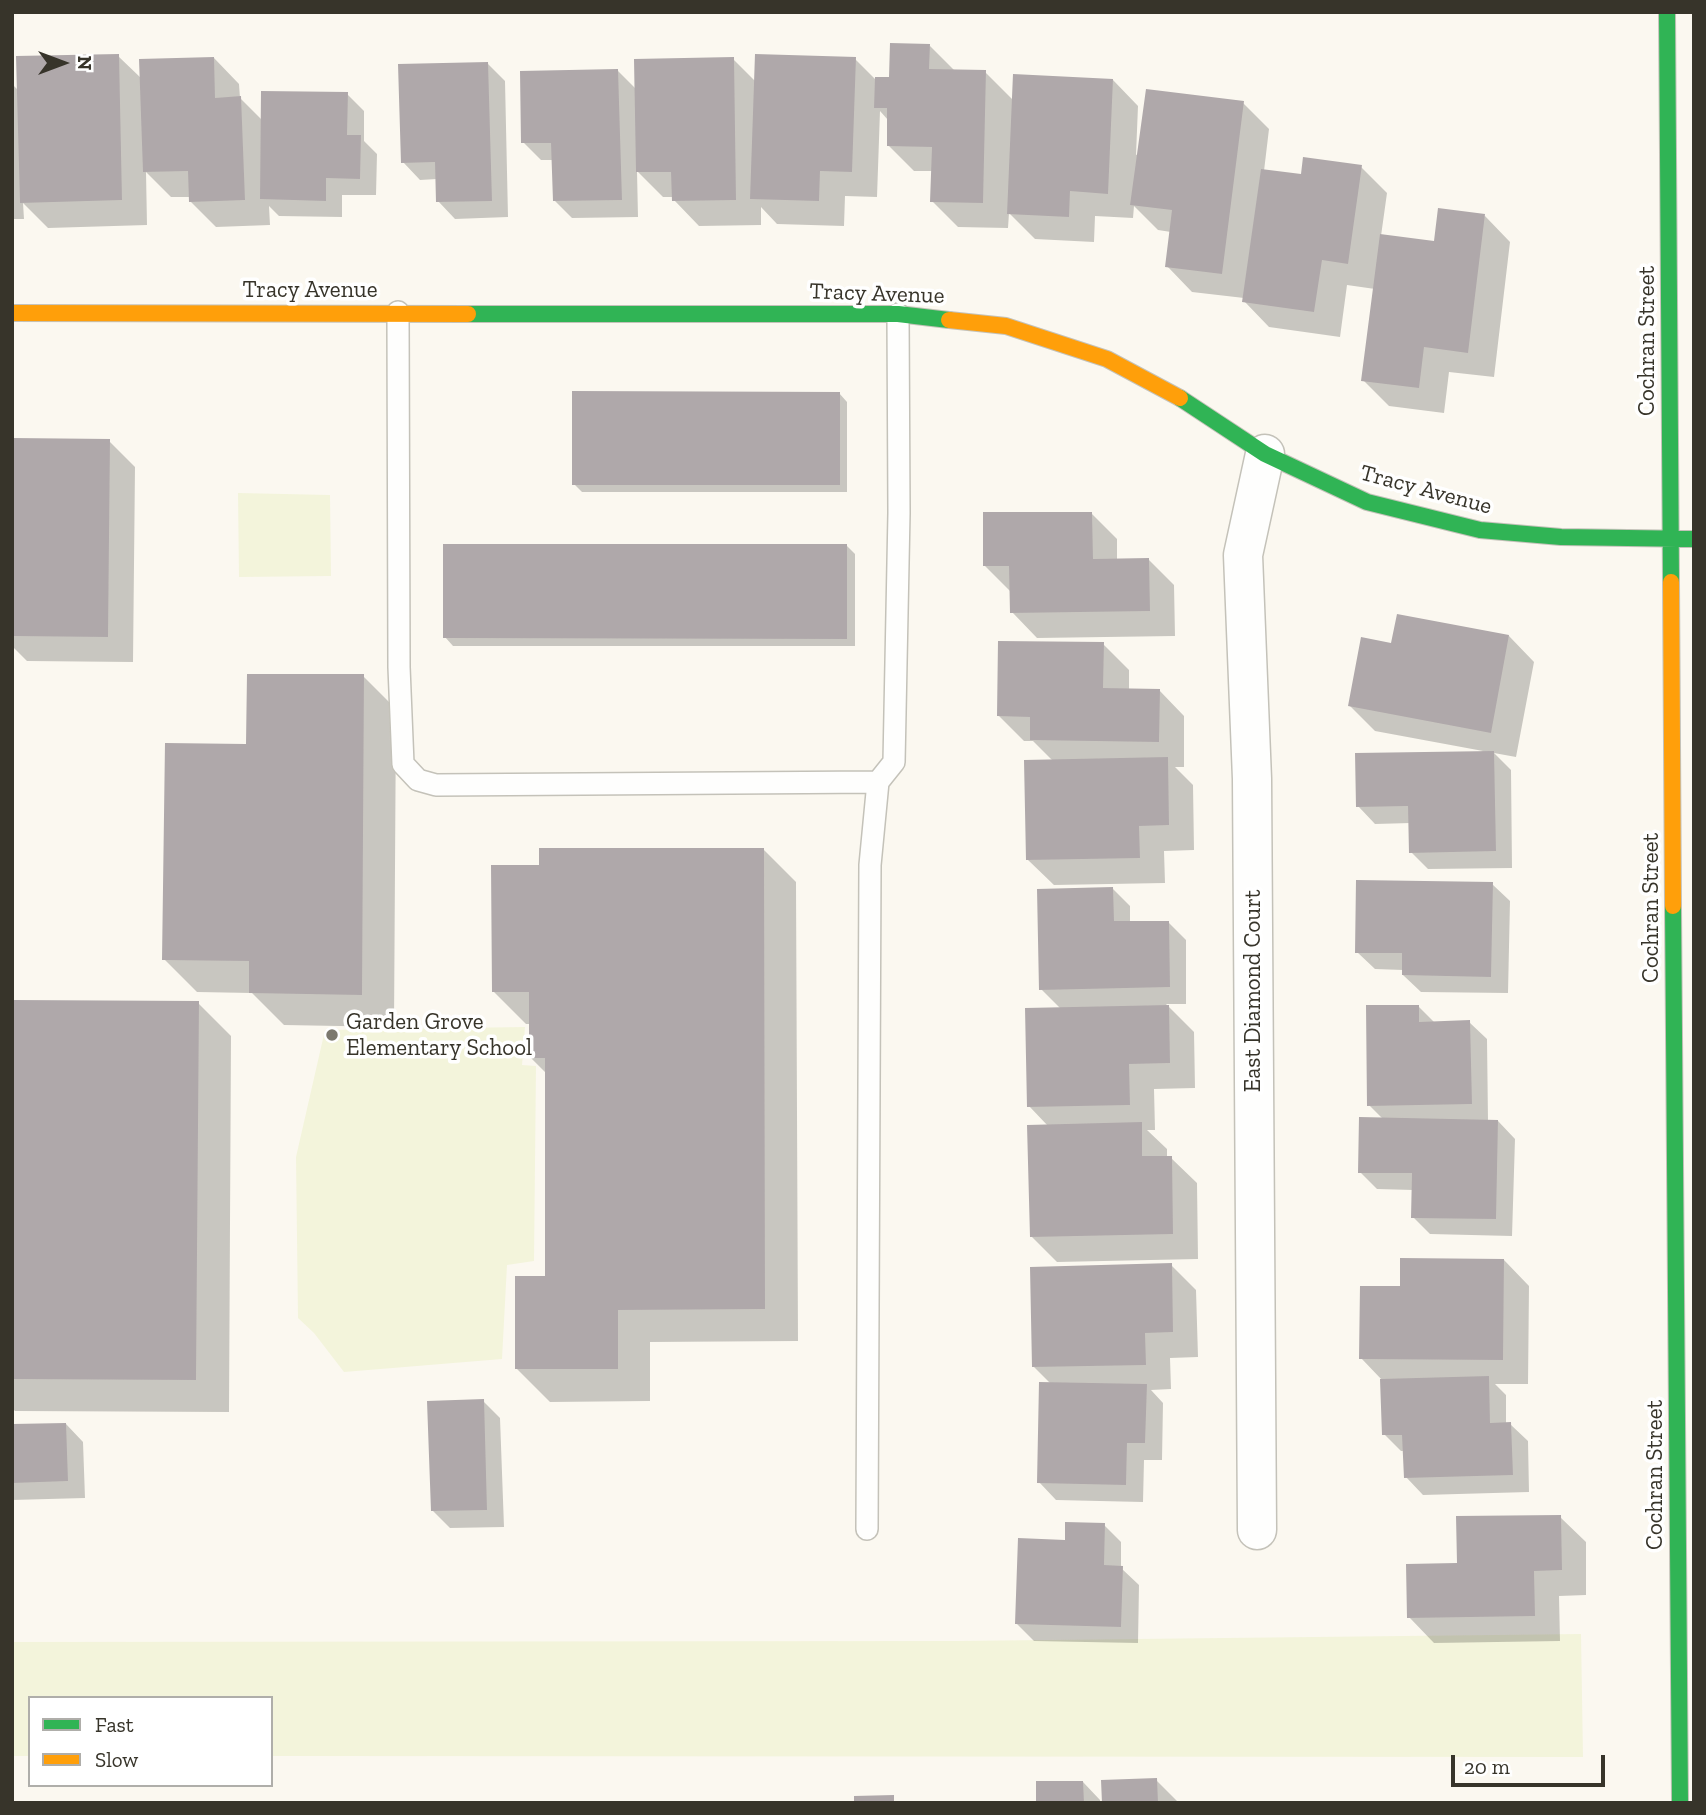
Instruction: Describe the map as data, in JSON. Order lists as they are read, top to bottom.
{
  "streets": {
    "main road": ["Tracy Avenue", "Cochran Street"],
    "street": ["East Diamond Court"]
  },
  "crossings": [
    ["Tracy Avenue", "Cochran Street"],
    ["Tracy Avenue", "East Diamond Court"]
  ],
  "places": ["Garden Grove Elementary School"],
  "legend": ["Fast", "Slow"],
  "scale_bar": "20 m",
  "north": "right"
}
